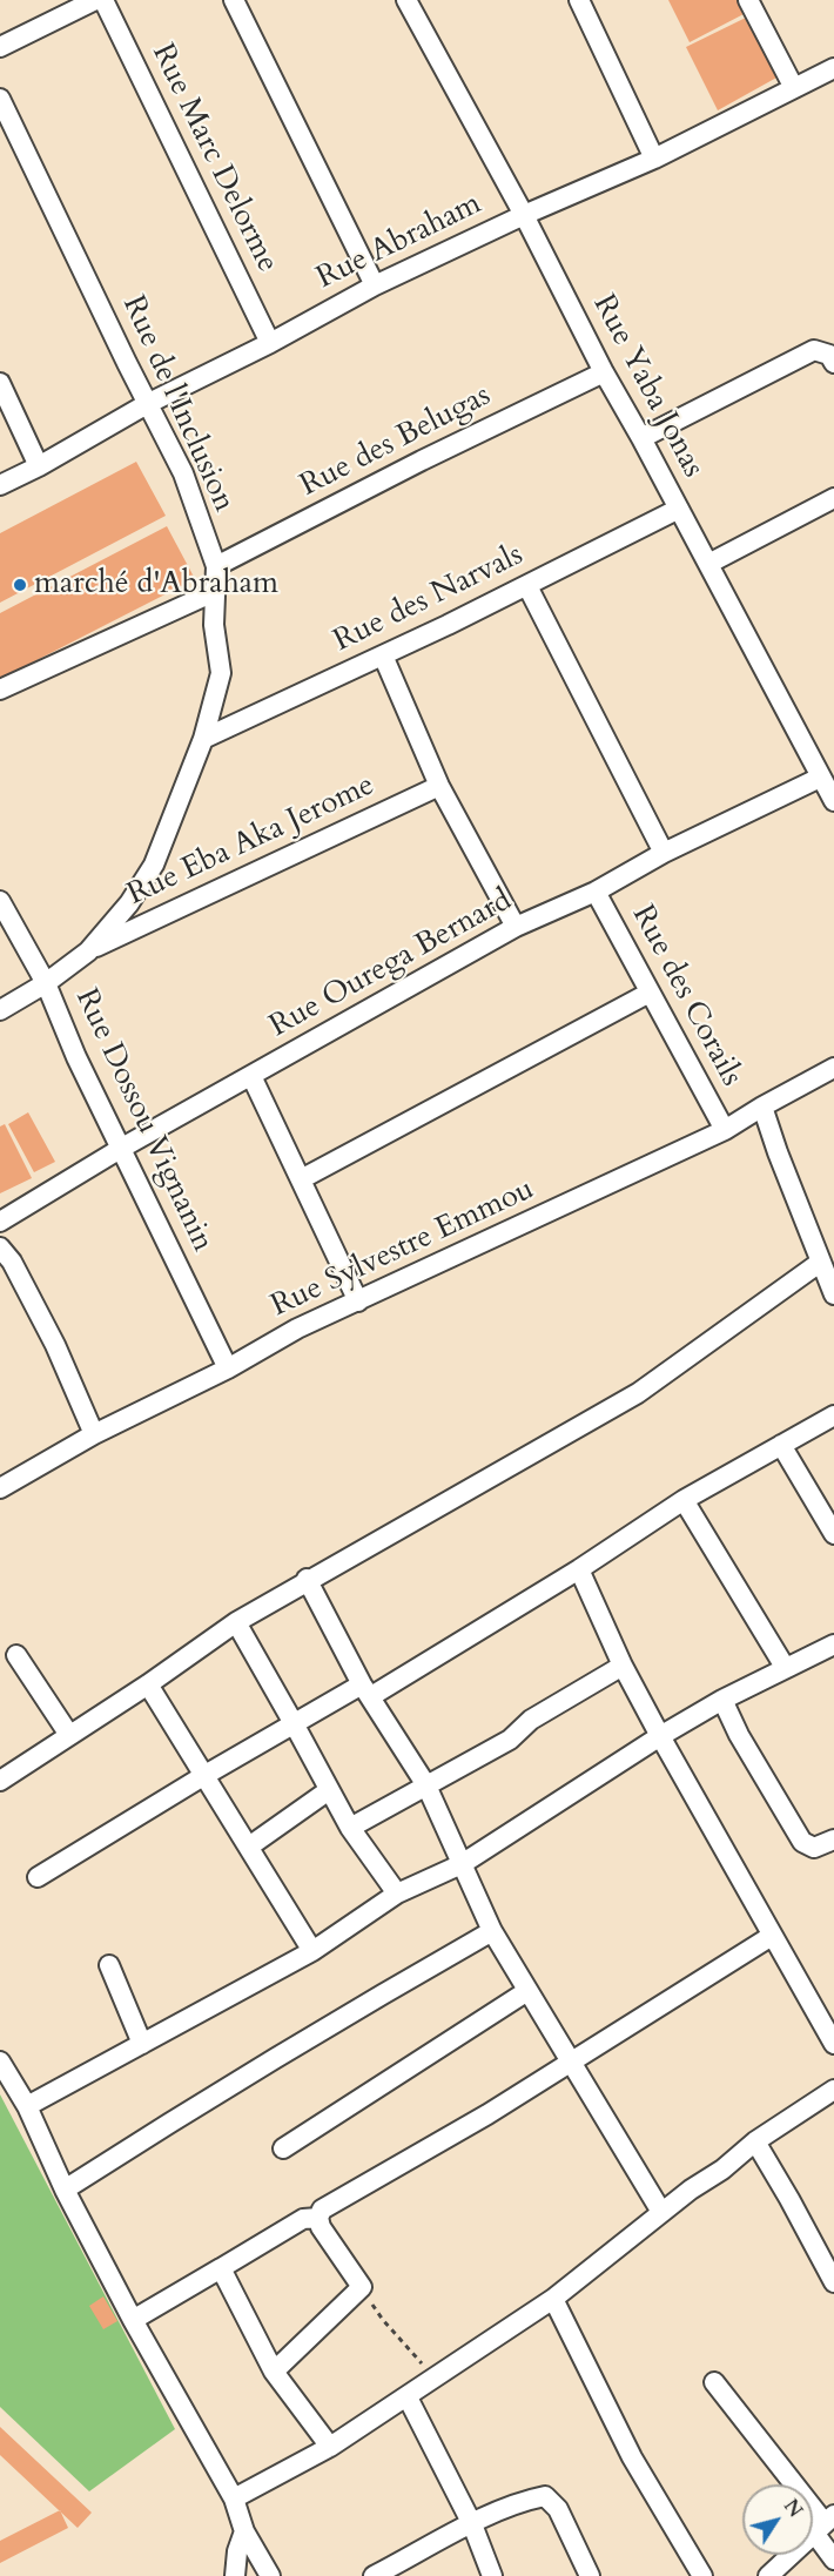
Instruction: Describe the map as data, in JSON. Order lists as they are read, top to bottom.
{
  "streets": {
    "street": [
      "Rue Marc Delorme",
      "Rue Abraham",
      "Rue Yaba Jonas",
      "Rue de l'Inclusion",
      "Rue des Belugas",
      "Rue des Narvals",
      "Rue Eba Aka Jerome",
      "Rue Ourega Bernard",
      "Rue des Corails",
      "Rue Dossou Vignanin",
      "Rue Sylvestre Emmou"
    ]
  },
  "crossings": [
    ["Rue Marc Delorme", "Rue Abraham"],
    ["Rue Abraham", "Rue Yaba Jonas"],
    ["Rue Abraham", "Rue de l'Inclusion"],
    ["Rue Yaba Jonas", "Rue des Belugas"],
    ["Rue Yaba Jonas", "Rue des Narvals"],
    ["Rue Yaba Jonas", "Rue Ourega Bernard"],
    ["Rue de l'Inclusion", "Rue des Belugas"],
    ["Rue de l'Inclusion", "Rue des Narvals"],
    ["Rue de l'Inclusion", "Rue Eba Aka Jerome"],
    ["Rue de l'Inclusion", "Rue Dossou Vignanin"],
    ["Rue Ourega Bernard", "Rue des Corails"],
    ["Rue Ourega Bernard", "Rue Dossou Vignanin"],
    ["Rue des Corails", "Rue Sylvestre Emmou"],
    ["Rue Dossou Vignanin", "Rue Sylvestre Emmou"]
  ],
  "places": ["marché d'Abraham"],
  "north": "top right"
}
